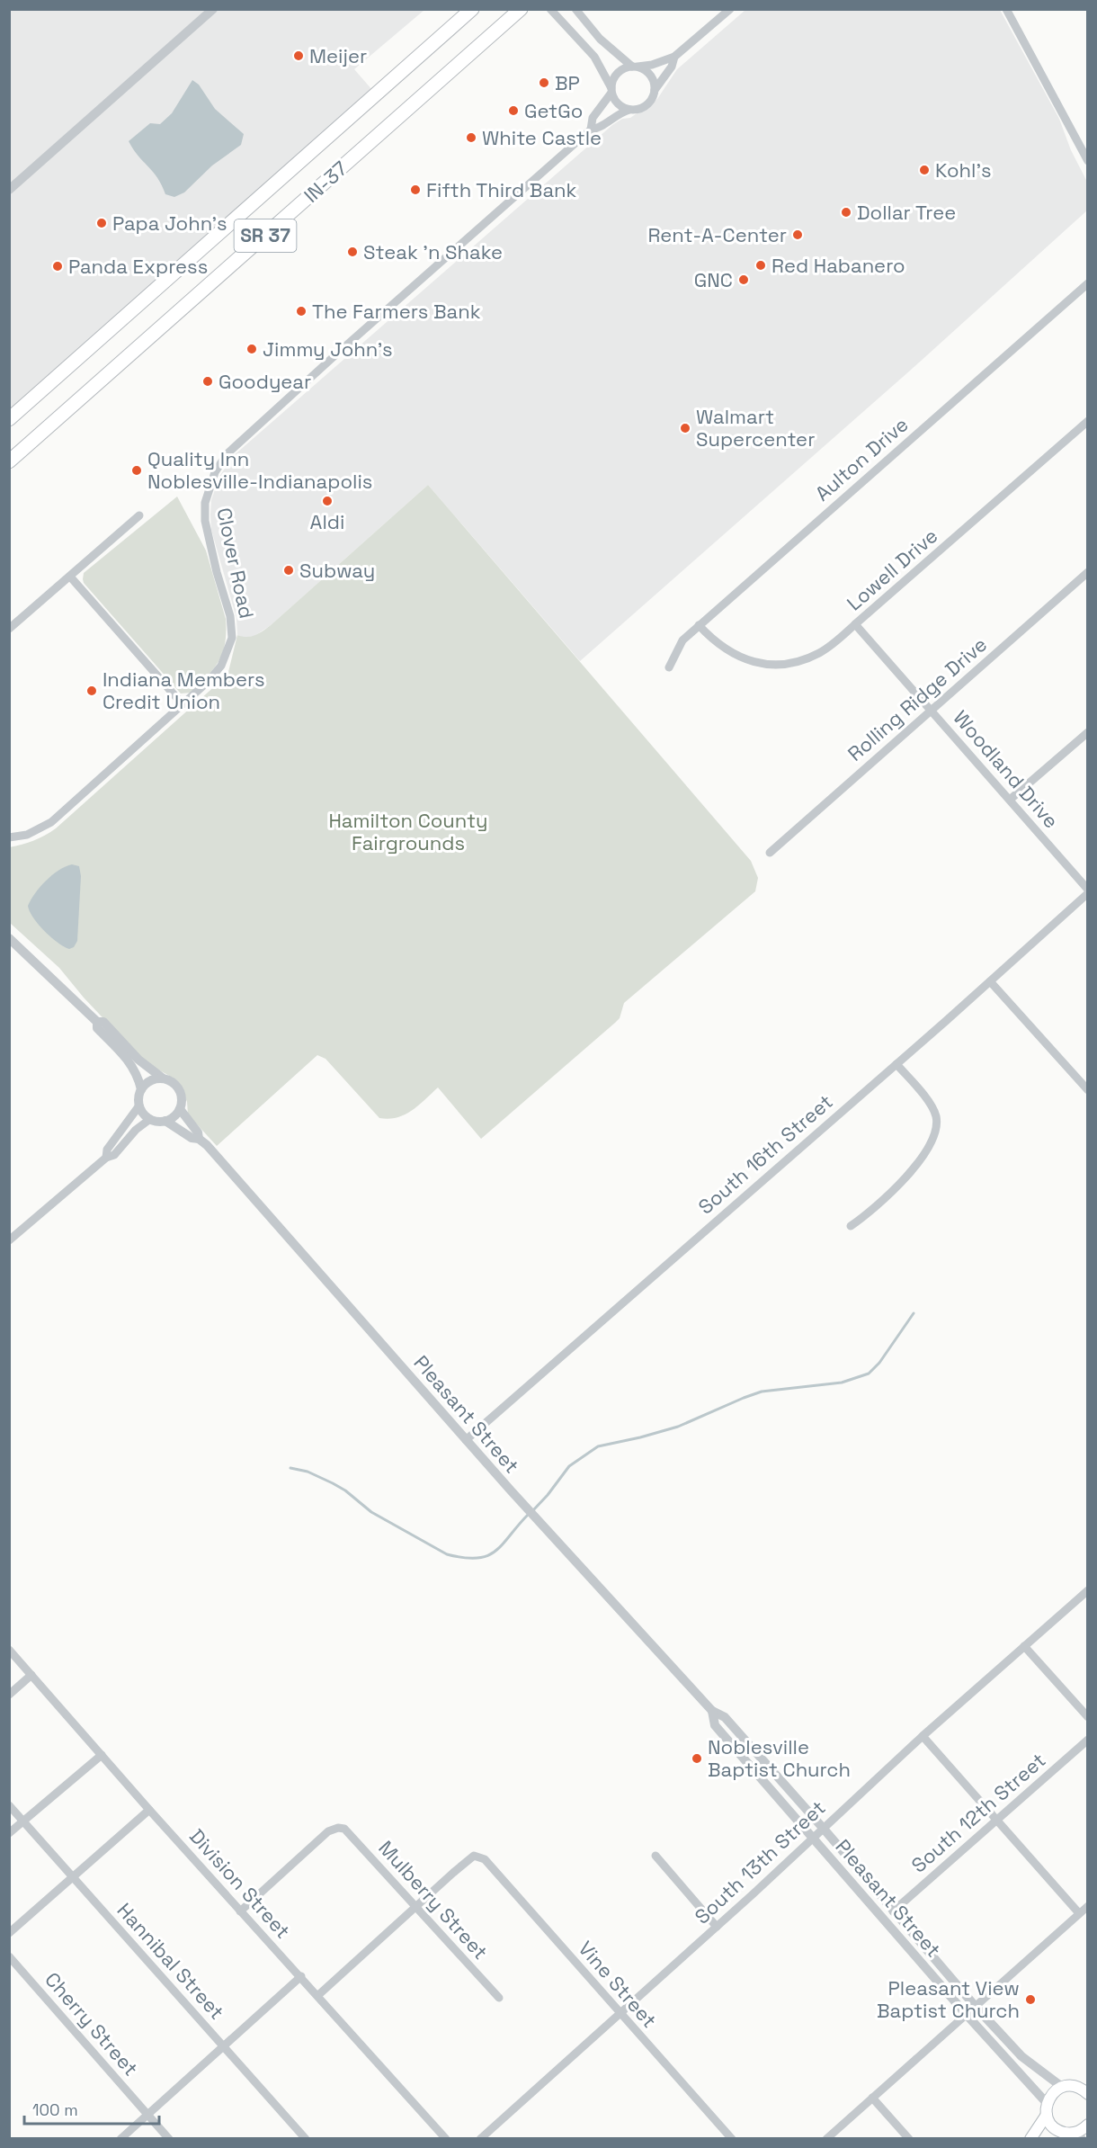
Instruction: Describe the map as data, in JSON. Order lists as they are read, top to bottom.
{
  "streets": {
    "highway": ["IN-37", "SR 37"],
    "street": [
      "Aulton Drive",
      "Clover Road",
      "Lowell Drive",
      "Rolling Ridge Drive",
      "Woodland Drive",
      "South 16th Street",
      "Pleasant Street",
      "South 12th Street",
      "South 13th Street",
      "Division Street",
      "Mulberry Street",
      "Hannibal Street",
      "Vine Street",
      "Cherry Street"
    ]
  },
  "crossings": [
    ["Aulton Drive", "Lowell Drive"],
    ["Lowell Drive", "Woodland Drive"],
    ["Rolling Ridge Drive", "Woodland Drive"],
    ["Woodland Drive", "South 16th Street"],
    ["South 16th Street", "Pleasant Street"],
    ["Pleasant Street", "South 12th Street"],
    ["Pleasant Street", "South 13th Street"],
    ["South 13th Street", "Vine Street"],
    ["Division Street", "Mulberry Street"],
    ["Mulberry Street", "Vine Street"]
  ],
  "parks": ["Hamilton County Fairgrounds"],
  "places": [
    "Meijer",
    "BP",
    "GetGo",
    "White Castle",
    "Kohl's",
    "Fifth Third Bank",
    "Dollar Tree",
    "Papa John's",
    "Rent-A-Center",
    "Steak 'n Shake",
    "Red Habanero",
    "Panda Express",
    "GNC",
    "The Farmers Bank",
    "Jimmy John's",
    "Goodyear",
    "Walmart Supercenter",
    "Quality Inn Noblesville-Indianapolis",
    "Aldi",
    "Subway",
    "Indiana Members Credit Union",
    "Noblesville Baptist Church",
    "Pleasant View Baptist Church"
  ],
  "scale_bar": "100 m"
}
